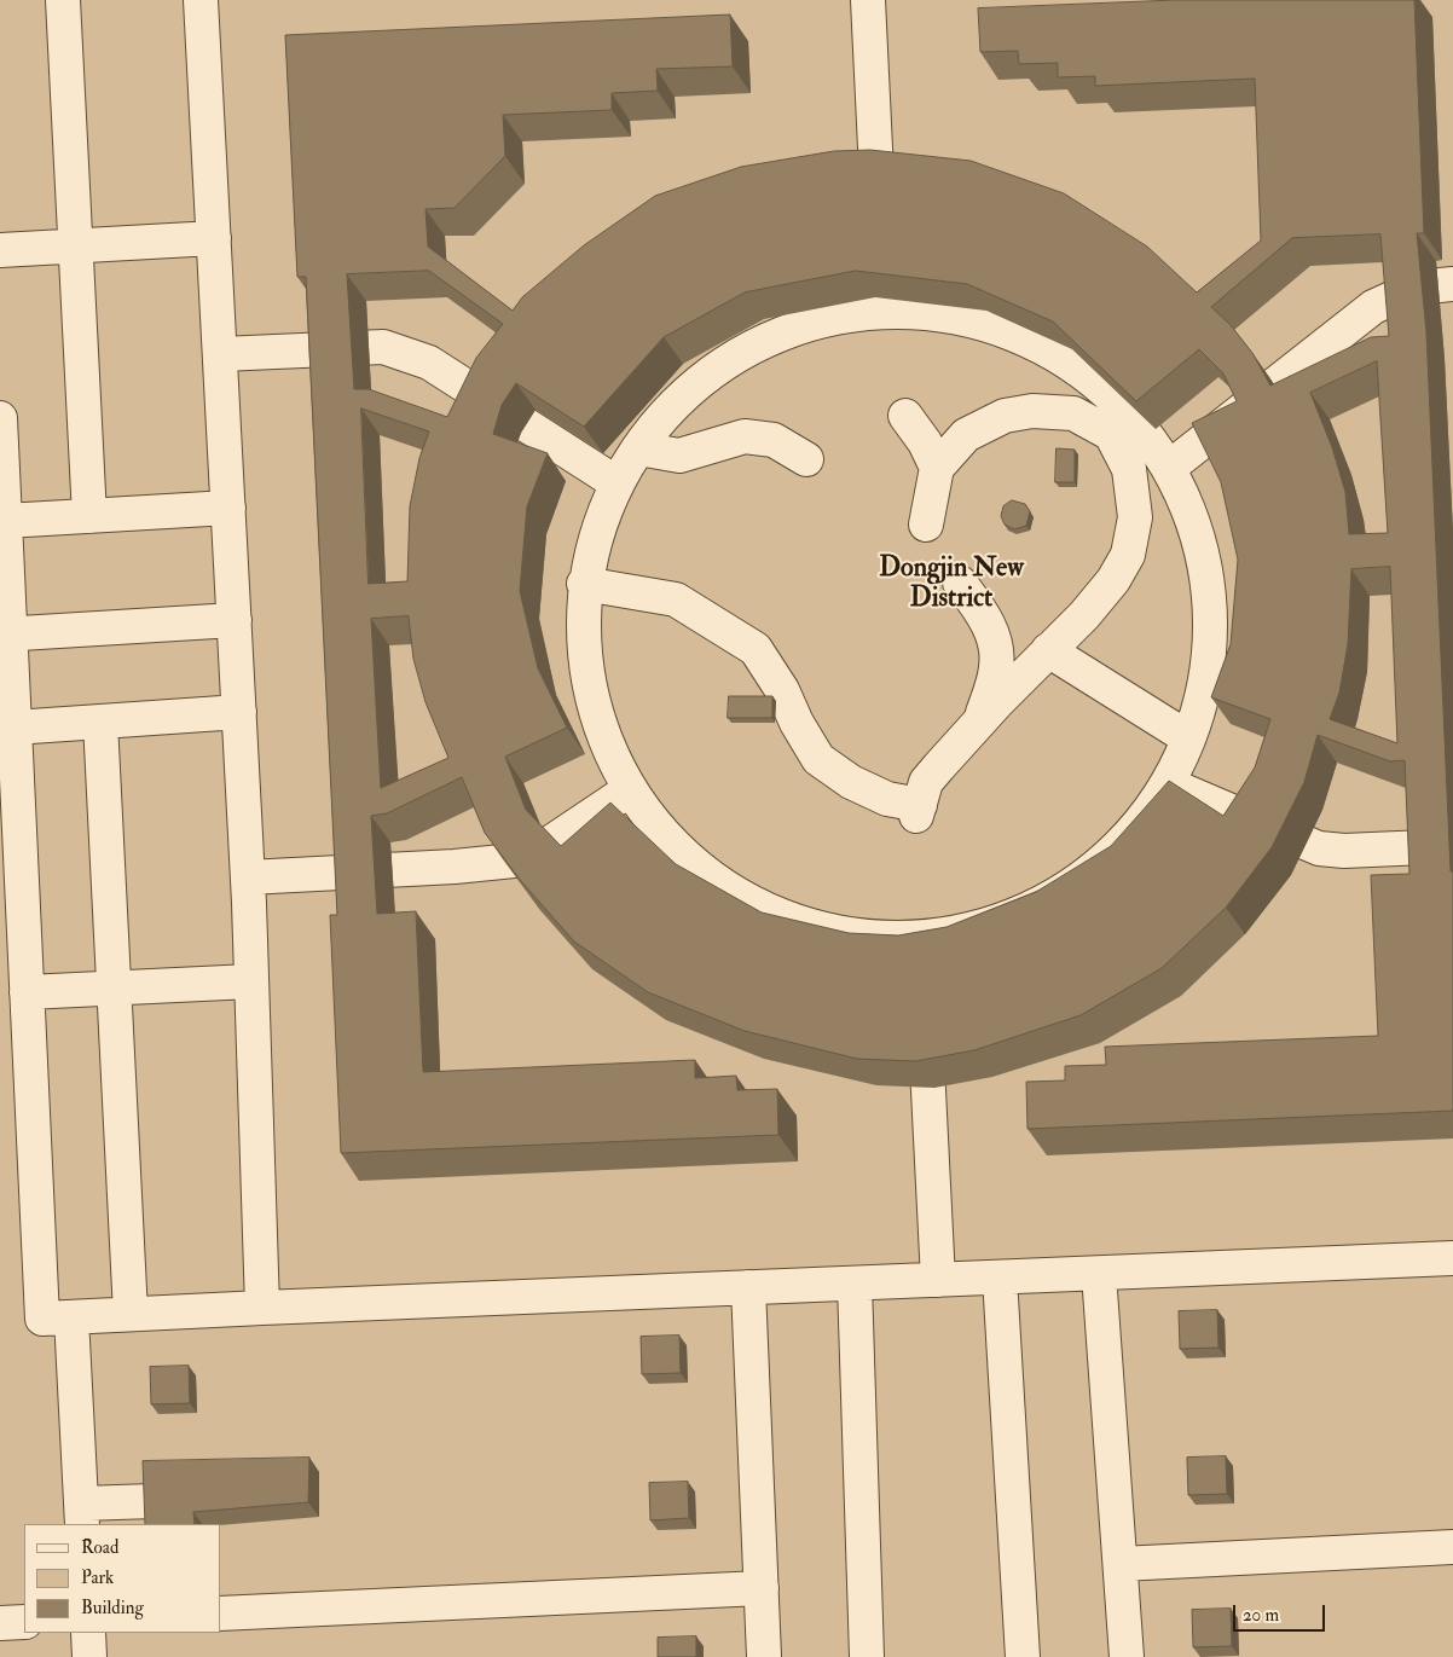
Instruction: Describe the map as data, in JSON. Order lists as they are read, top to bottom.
{
  "districts": ["Dongjin New District"],
  "legend": ["Road", "Park", "Building"],
  "scale_bar": "20 m"
}
